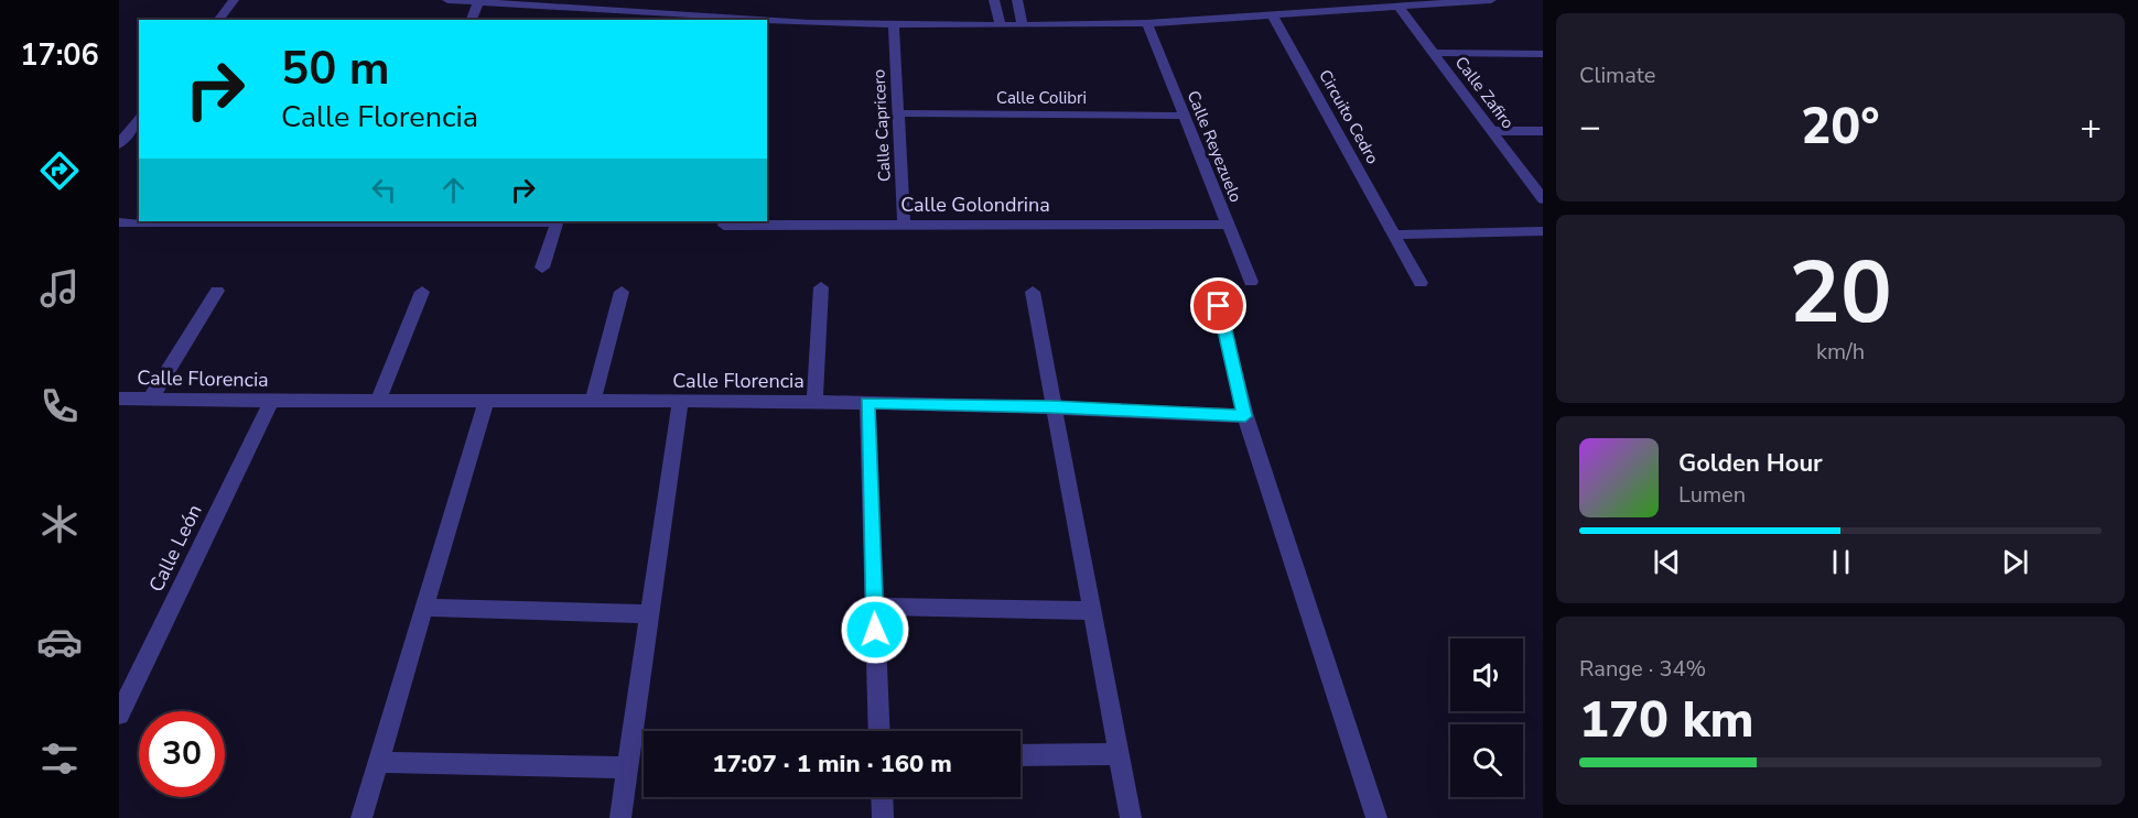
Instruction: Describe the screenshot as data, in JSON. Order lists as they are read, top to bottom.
{
  "streets": {
    "street": [
      "Calle Zafiro",
      "Calle Colibri",
      "Circuito Cedro",
      "Calle Capricero",
      "Calle Reyezuelo",
      "Calle Golondrina",
      "Calle Florencia",
      "Calle León"
    ]
  },
  "crossings": [
    ["Calle Colibri", "Calle Capricero"],
    ["Calle Colibri", "Calle Reyezuelo"],
    ["Calle Capricero", "Calle Golondrina"],
    ["Calle Reyezuelo", "Calle Golondrina"],
    ["Calle Florencia", "Calle León"]
  ],
  "page": {
    "tabs": "17:06",
    "tile": [
      "Climate",
      ["20", "km/h"],
      ["Range · 34%", "170 km"]
    ],
    "turn": ["50 m", "Calle Florencia"],
    "heat": ["−", "20°", "+"],
    "song": ["Golden Hour", "Lumen"],
    "limit": "30",
    "trip": "17:07 · 1 min · 160 m"
  }
}
